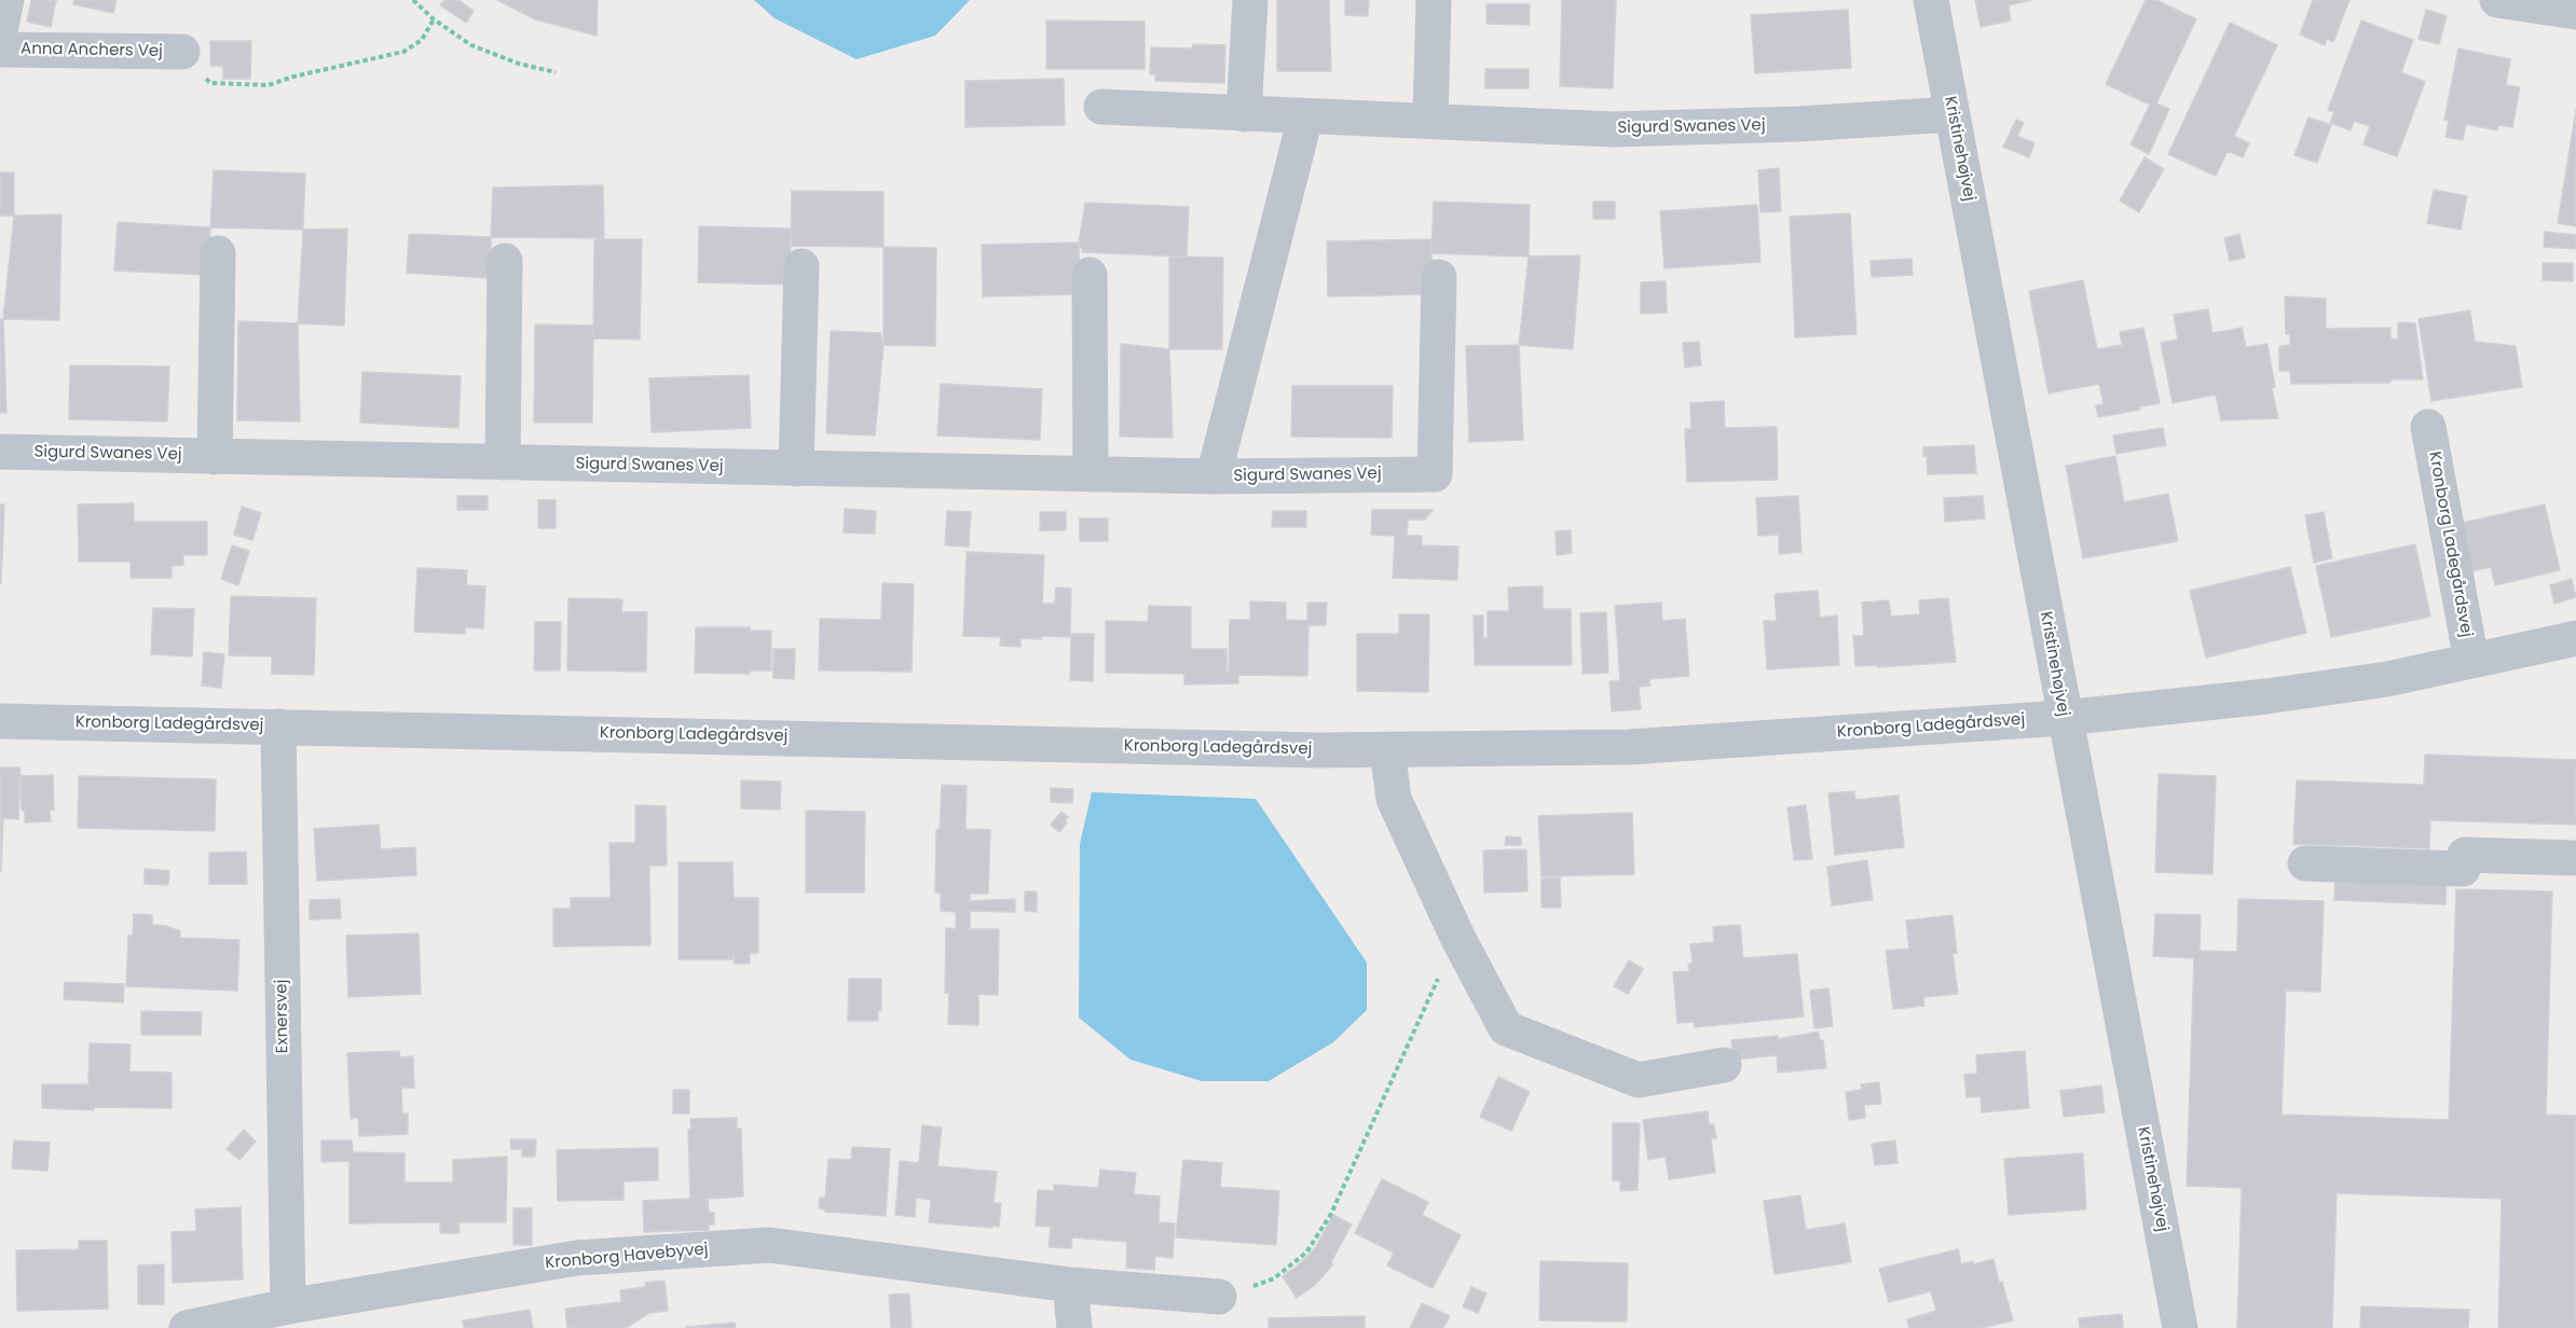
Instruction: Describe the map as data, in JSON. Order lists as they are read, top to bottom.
{
  "streets": {
    "street": [
      "Anna Anchers Vej",
      "Sigurd Swanes Vej",
      "Kristinehøjvej",
      "Kronborg Ladegårdsvej",
      "Exnersvej",
      "Kronborg Havebyvej"
    ]
  },
  "crossings": [
    ["Sigurd Swanes Vej", "Kristinehøjvej"],
    ["Kristinehøjvej", "Kronborg Ladegårdsvej"],
    ["Kronborg Ladegårdsvej", "Exnersvej"],
    ["Exnersvej", "Kronborg Havebyvej"]
  ]
}
